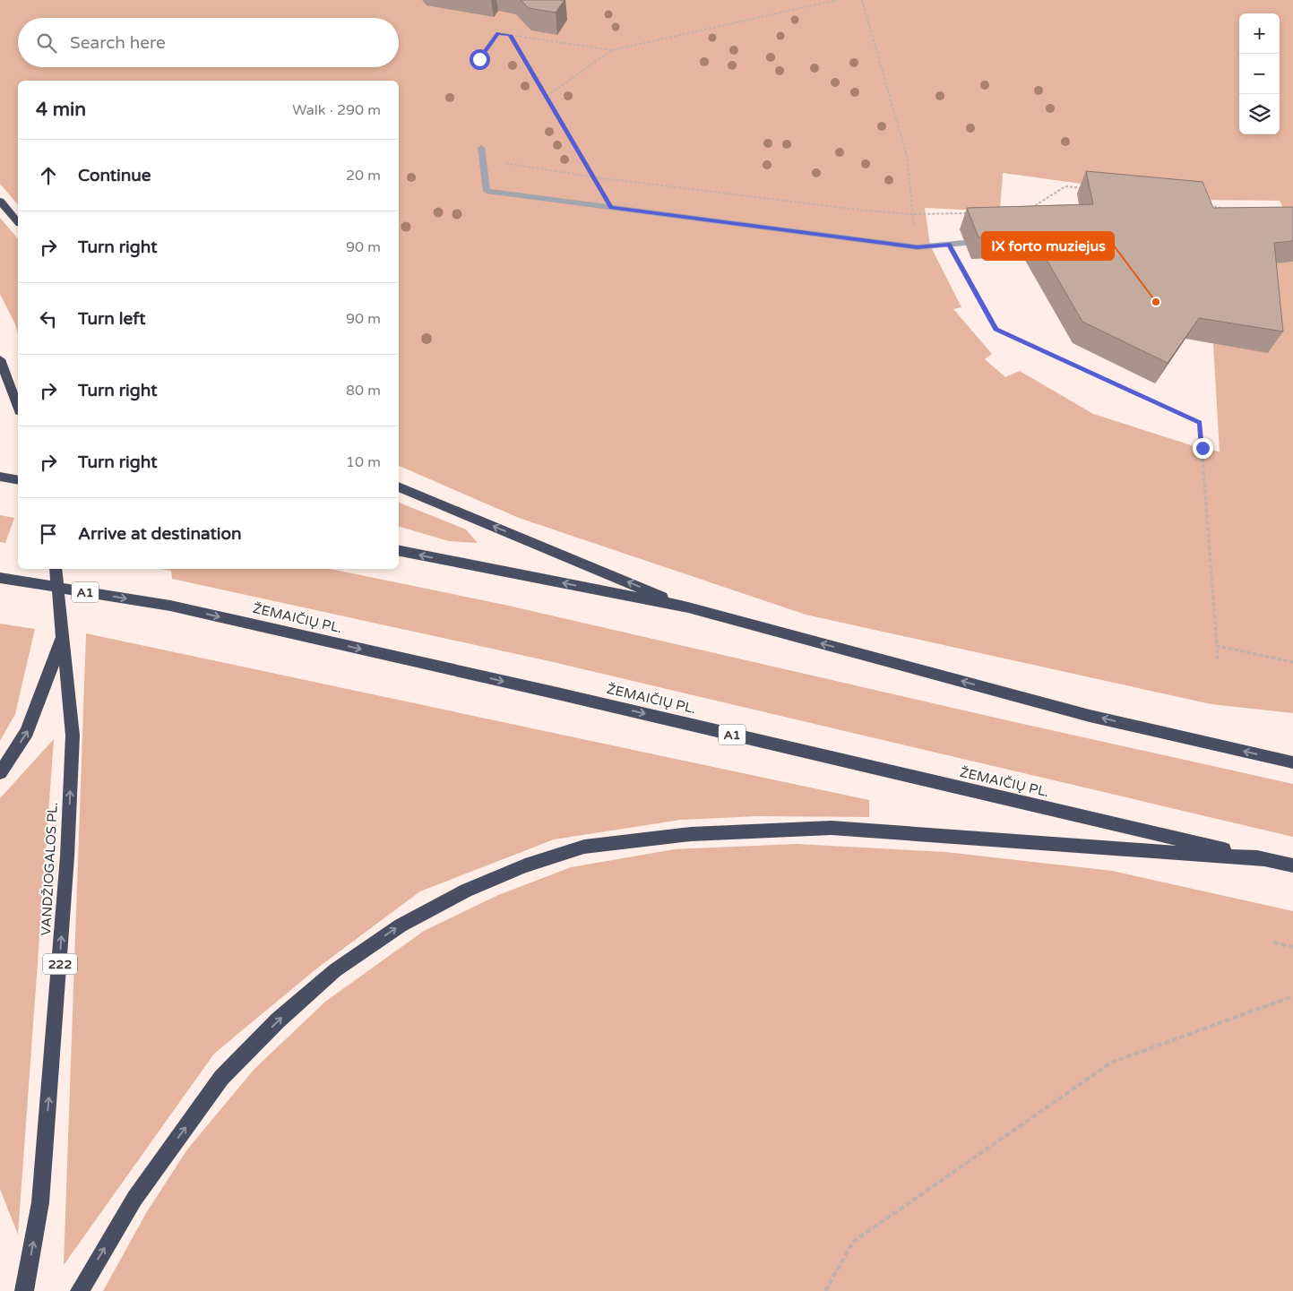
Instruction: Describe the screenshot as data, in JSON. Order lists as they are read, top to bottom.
{
  "streets": {
    "highway": [
      "A1",
      "ŽEMAIČIŲ PL.",
      "VANDŽIOGALOS PL.",
      "222"
    ]
  },
  "crossings": [
    ["VANDŽIOGALOS PL.", "222"]
  ],
  "one_way": ["VANDŽIOGALOS PL."],
  "places": ["IX forto muziejus"],
  "page": {
    "map_buttons": ["+", "−"],
    "search": "Search here",
    "heading": ["4 min", "Walk · 290 m"],
    "list": [
      ["Continue", "20 m"],
      ["Turn right", "90 m"],
      ["Turn left", "90 m"],
      ["Turn right", "80 m"],
      ["Turn right", "10 m"],
      "Arrive at destination"
    ]
  }
}
